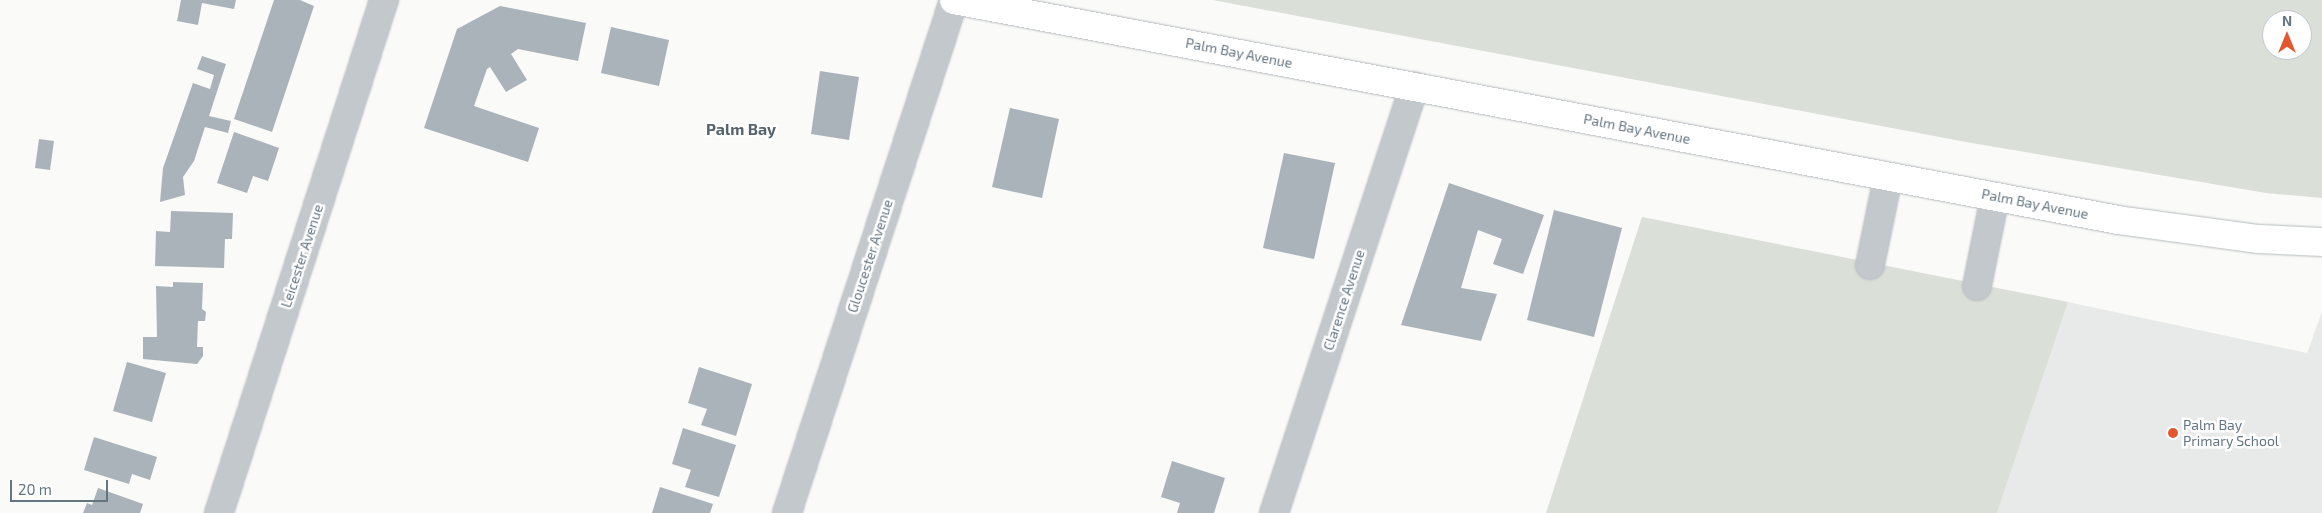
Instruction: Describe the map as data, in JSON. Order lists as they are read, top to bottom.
{
  "streets": {
    "main road": ["Palm Bay Avenue"],
    "street": ["Leicester Avenue", "Gloucester Avenue", "Clarence Avenue"]
  },
  "crossings": [
    ["Palm Bay Avenue", "Gloucester Avenue"],
    ["Palm Bay Avenue", "Clarence Avenue"]
  ],
  "districts": ["Palm Bay"],
  "places": ["Palm Bay Primary School"],
  "scale_bar": "20 m",
  "north": "top"
}
